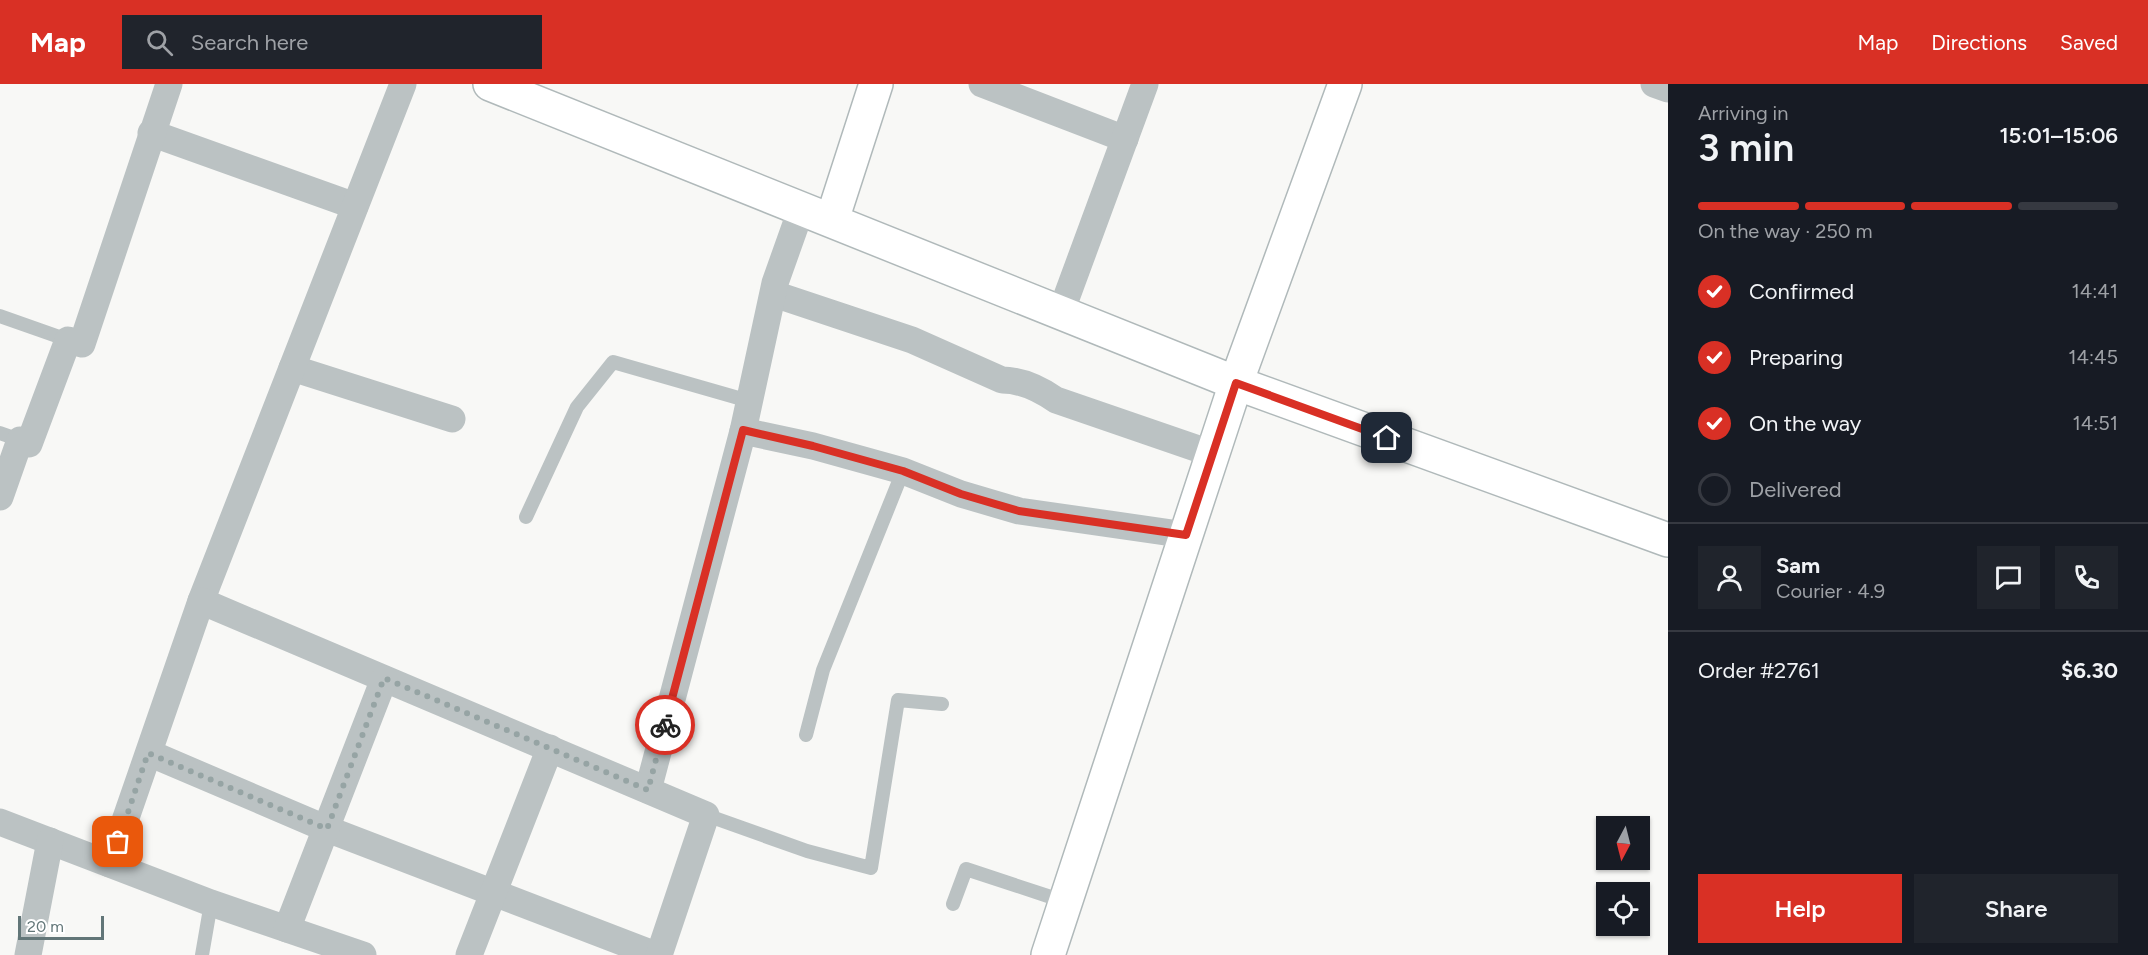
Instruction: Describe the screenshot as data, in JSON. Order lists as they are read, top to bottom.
{
  "scale_bar": "20 m",
  "north": "bottom",
  "page": {
    "header": "Map",
    "search": "Search here",
    "nav": ["Map", "Directions", "Saved"],
    "heading": ["3 min", "Arriving in", "15:01–15:06"],
    "panel": [
      "Sam",
      "Courier · 4.9",
      "Order #2761",
      "$6.30"
    ],
    "bar": "On the way · 250 m",
    "list": [
      ["Confirmed", "14:41"],
      ["Preparing", "14:45"],
      ["On the way", "14:51"],
      "Delivered"
    ],
    "buttons": ["Help", "Share"],
    "scale": "20 m"
  }
}
